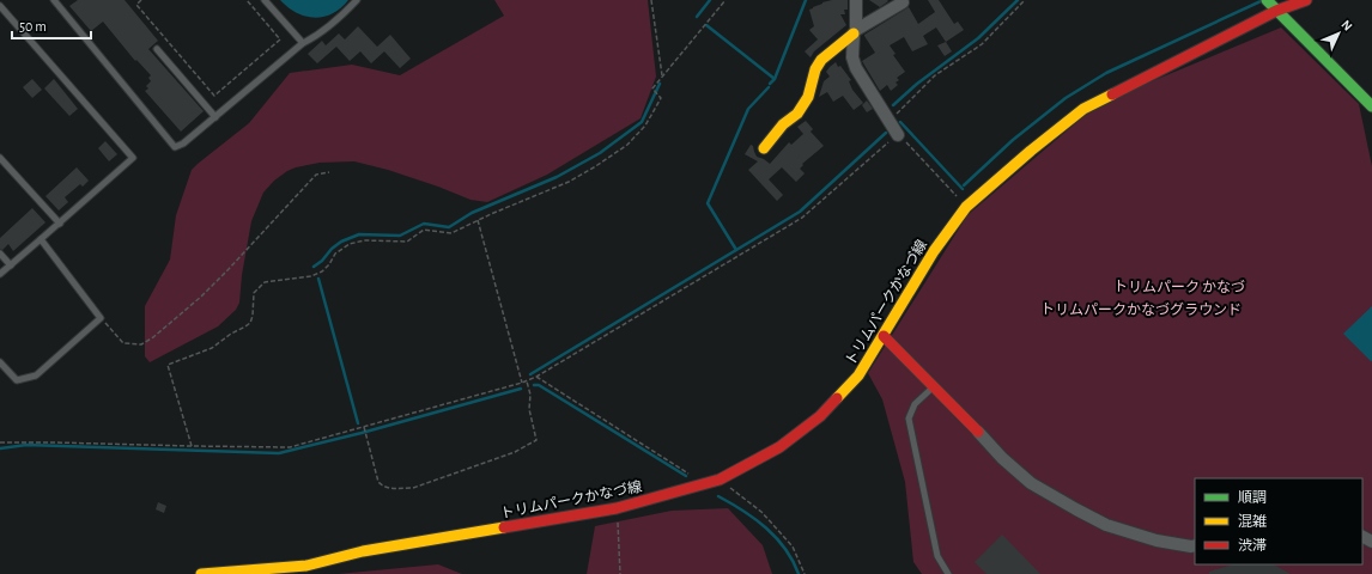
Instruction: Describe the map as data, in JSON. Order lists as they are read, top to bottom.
{
  "streets": {
    "main road": ["トリムパークかなづ線"]
  },
  "parks": ["トリムパーク かなづ", "トリムパークかなづグラウンド"],
  "legend": ["順調", "混雑", "渋滞"],
  "scale_bar": "50 m",
  "north": "top right"
}
